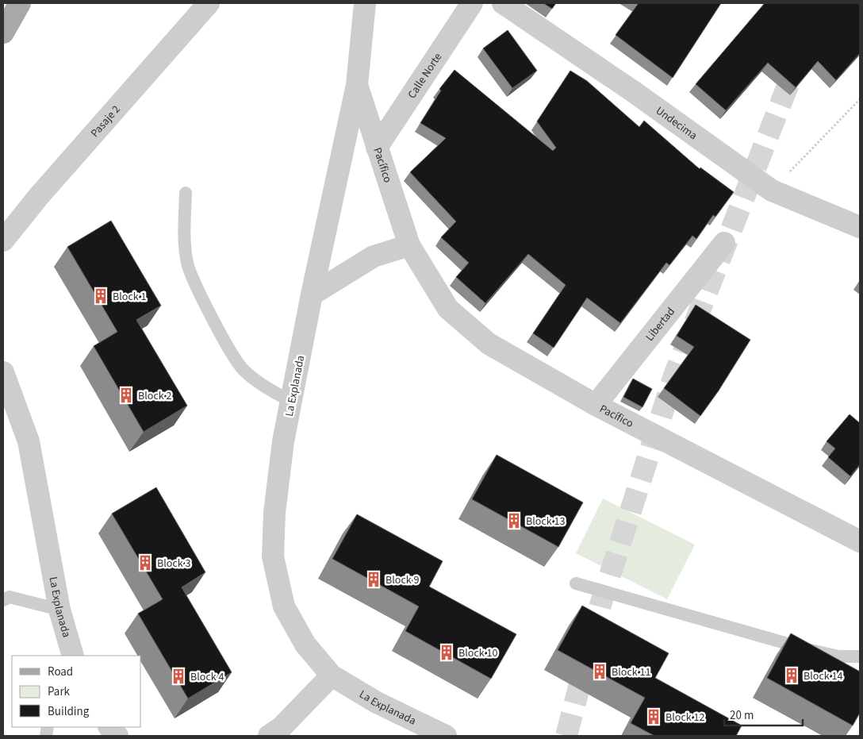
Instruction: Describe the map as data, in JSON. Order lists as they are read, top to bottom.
{
  "streets": {
    "street": [
      "Calle Norte",
      "Pasaje 2",
      "Undecima",
      "Pacífico",
      "Libertad",
      "La Explanada"
    ]
  },
  "crossings": [
    ["Calle Norte", "Pacífico"],
    ["Pacífico", "Libertad"],
    ["Pacífico", "La Explanada"]
  ],
  "places": {
    "building": [
      "Block 1",
      "Block 2",
      "Block 13",
      "Block 3",
      "Block 9",
      "Block 10",
      "Block 11",
      "Block 14",
      "Block 4",
      "Block 12"
    ]
  },
  "legend": ["Road", "Park", "Building"],
  "scale_bar": "20 m"
}
